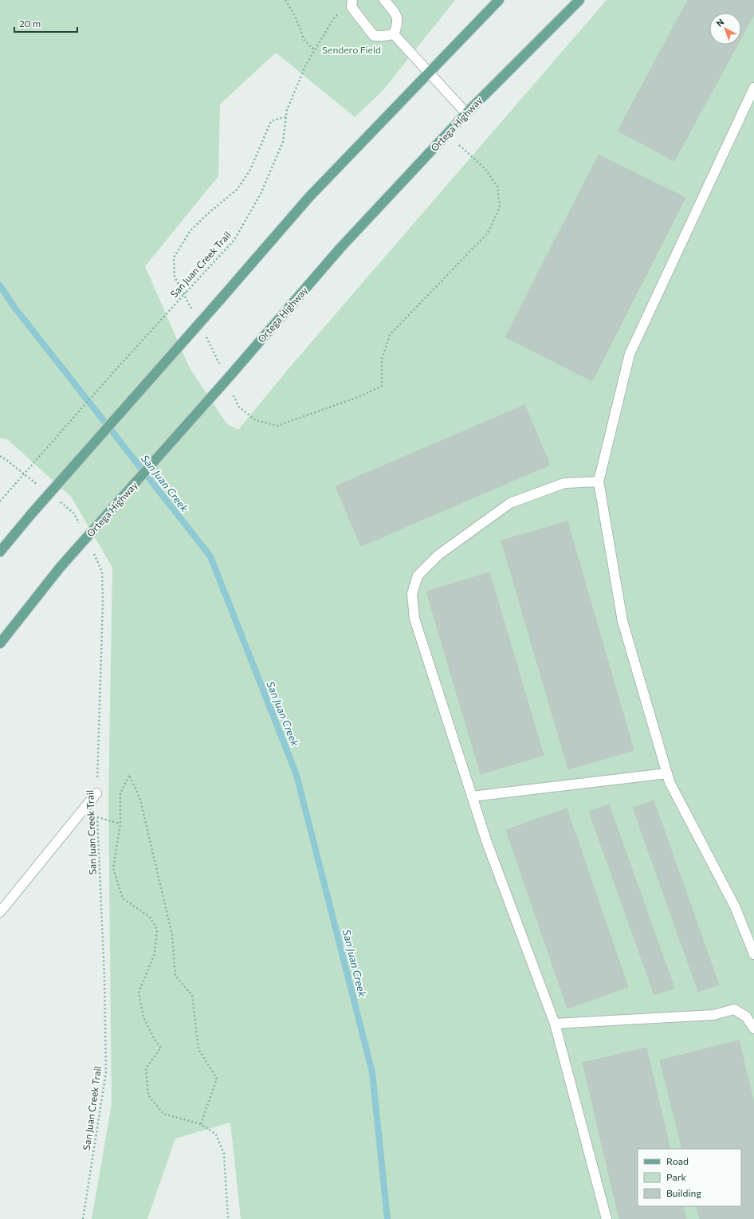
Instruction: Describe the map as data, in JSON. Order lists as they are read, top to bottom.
{
  "streets": {
    "main road": ["Ortega Highway"],
    "path": ["San Juan Creek Trail"]
  },
  "water": ["San Juan Creek"],
  "parks": ["Sendero Field"],
  "legend": ["Road", "Park", "Building"],
  "scale_bar": "20 m",
  "north": "top left"
}
